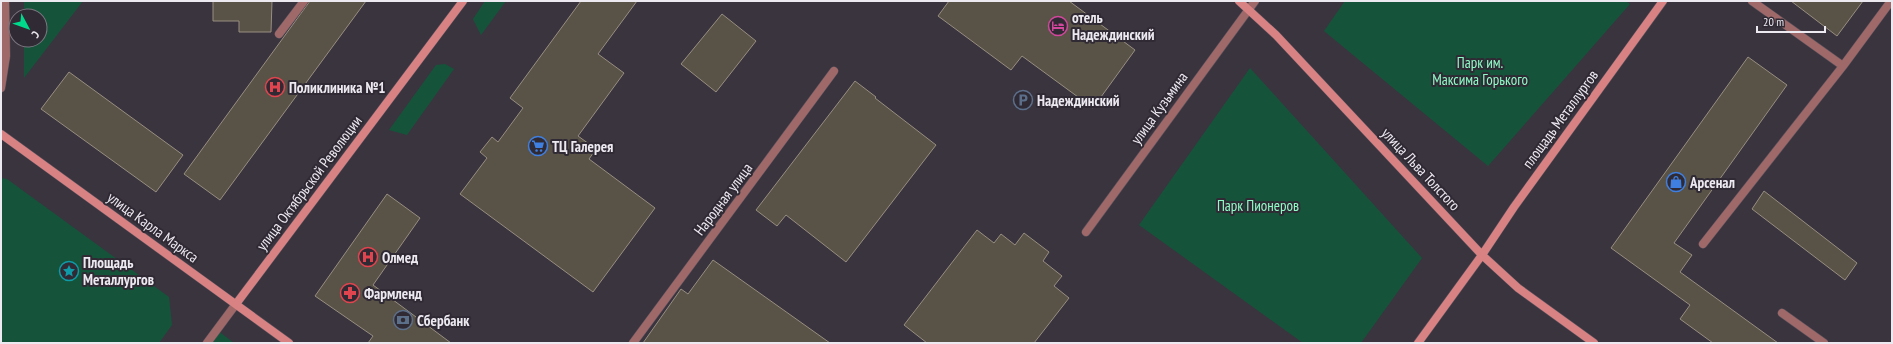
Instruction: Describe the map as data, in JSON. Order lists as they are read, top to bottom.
{
  "streets": {
    "street": [
      "улица Кузьмина",
      "площадь Металлургов",
      "улица Льва Толстого",
      "улица Октябрьской Революции",
      "Народная улица",
      "улица Карла Маркса"
    ]
  },
  "crossings": [
    ["улица Кузьмина", "улица Льва Толстого"],
    ["площадь Металлургов", "улица Льва Толстого"],
    ["улица Октябрьской Революции", "улица Карла Маркса"]
  ],
  "parks": ["Парк им. Максима Горького", "Парк Пионеров"],
  "places": {
    "hotel": ["отель Надеждинский"],
    "hospital": ["Поликлиника №1", "Олмед"],
    "parking": ["Надеждинский"],
    "supermarket": ["ТЦ Галерея"],
    "shop": ["Арсенал"],
    "place": ["Площадь Металлургов"],
    "pharmacy": ["Фармленд"],
    "bank": ["Сбербанк"]
  },
  "scale_bar": "20 m",
  "north": "bottom right"
}
